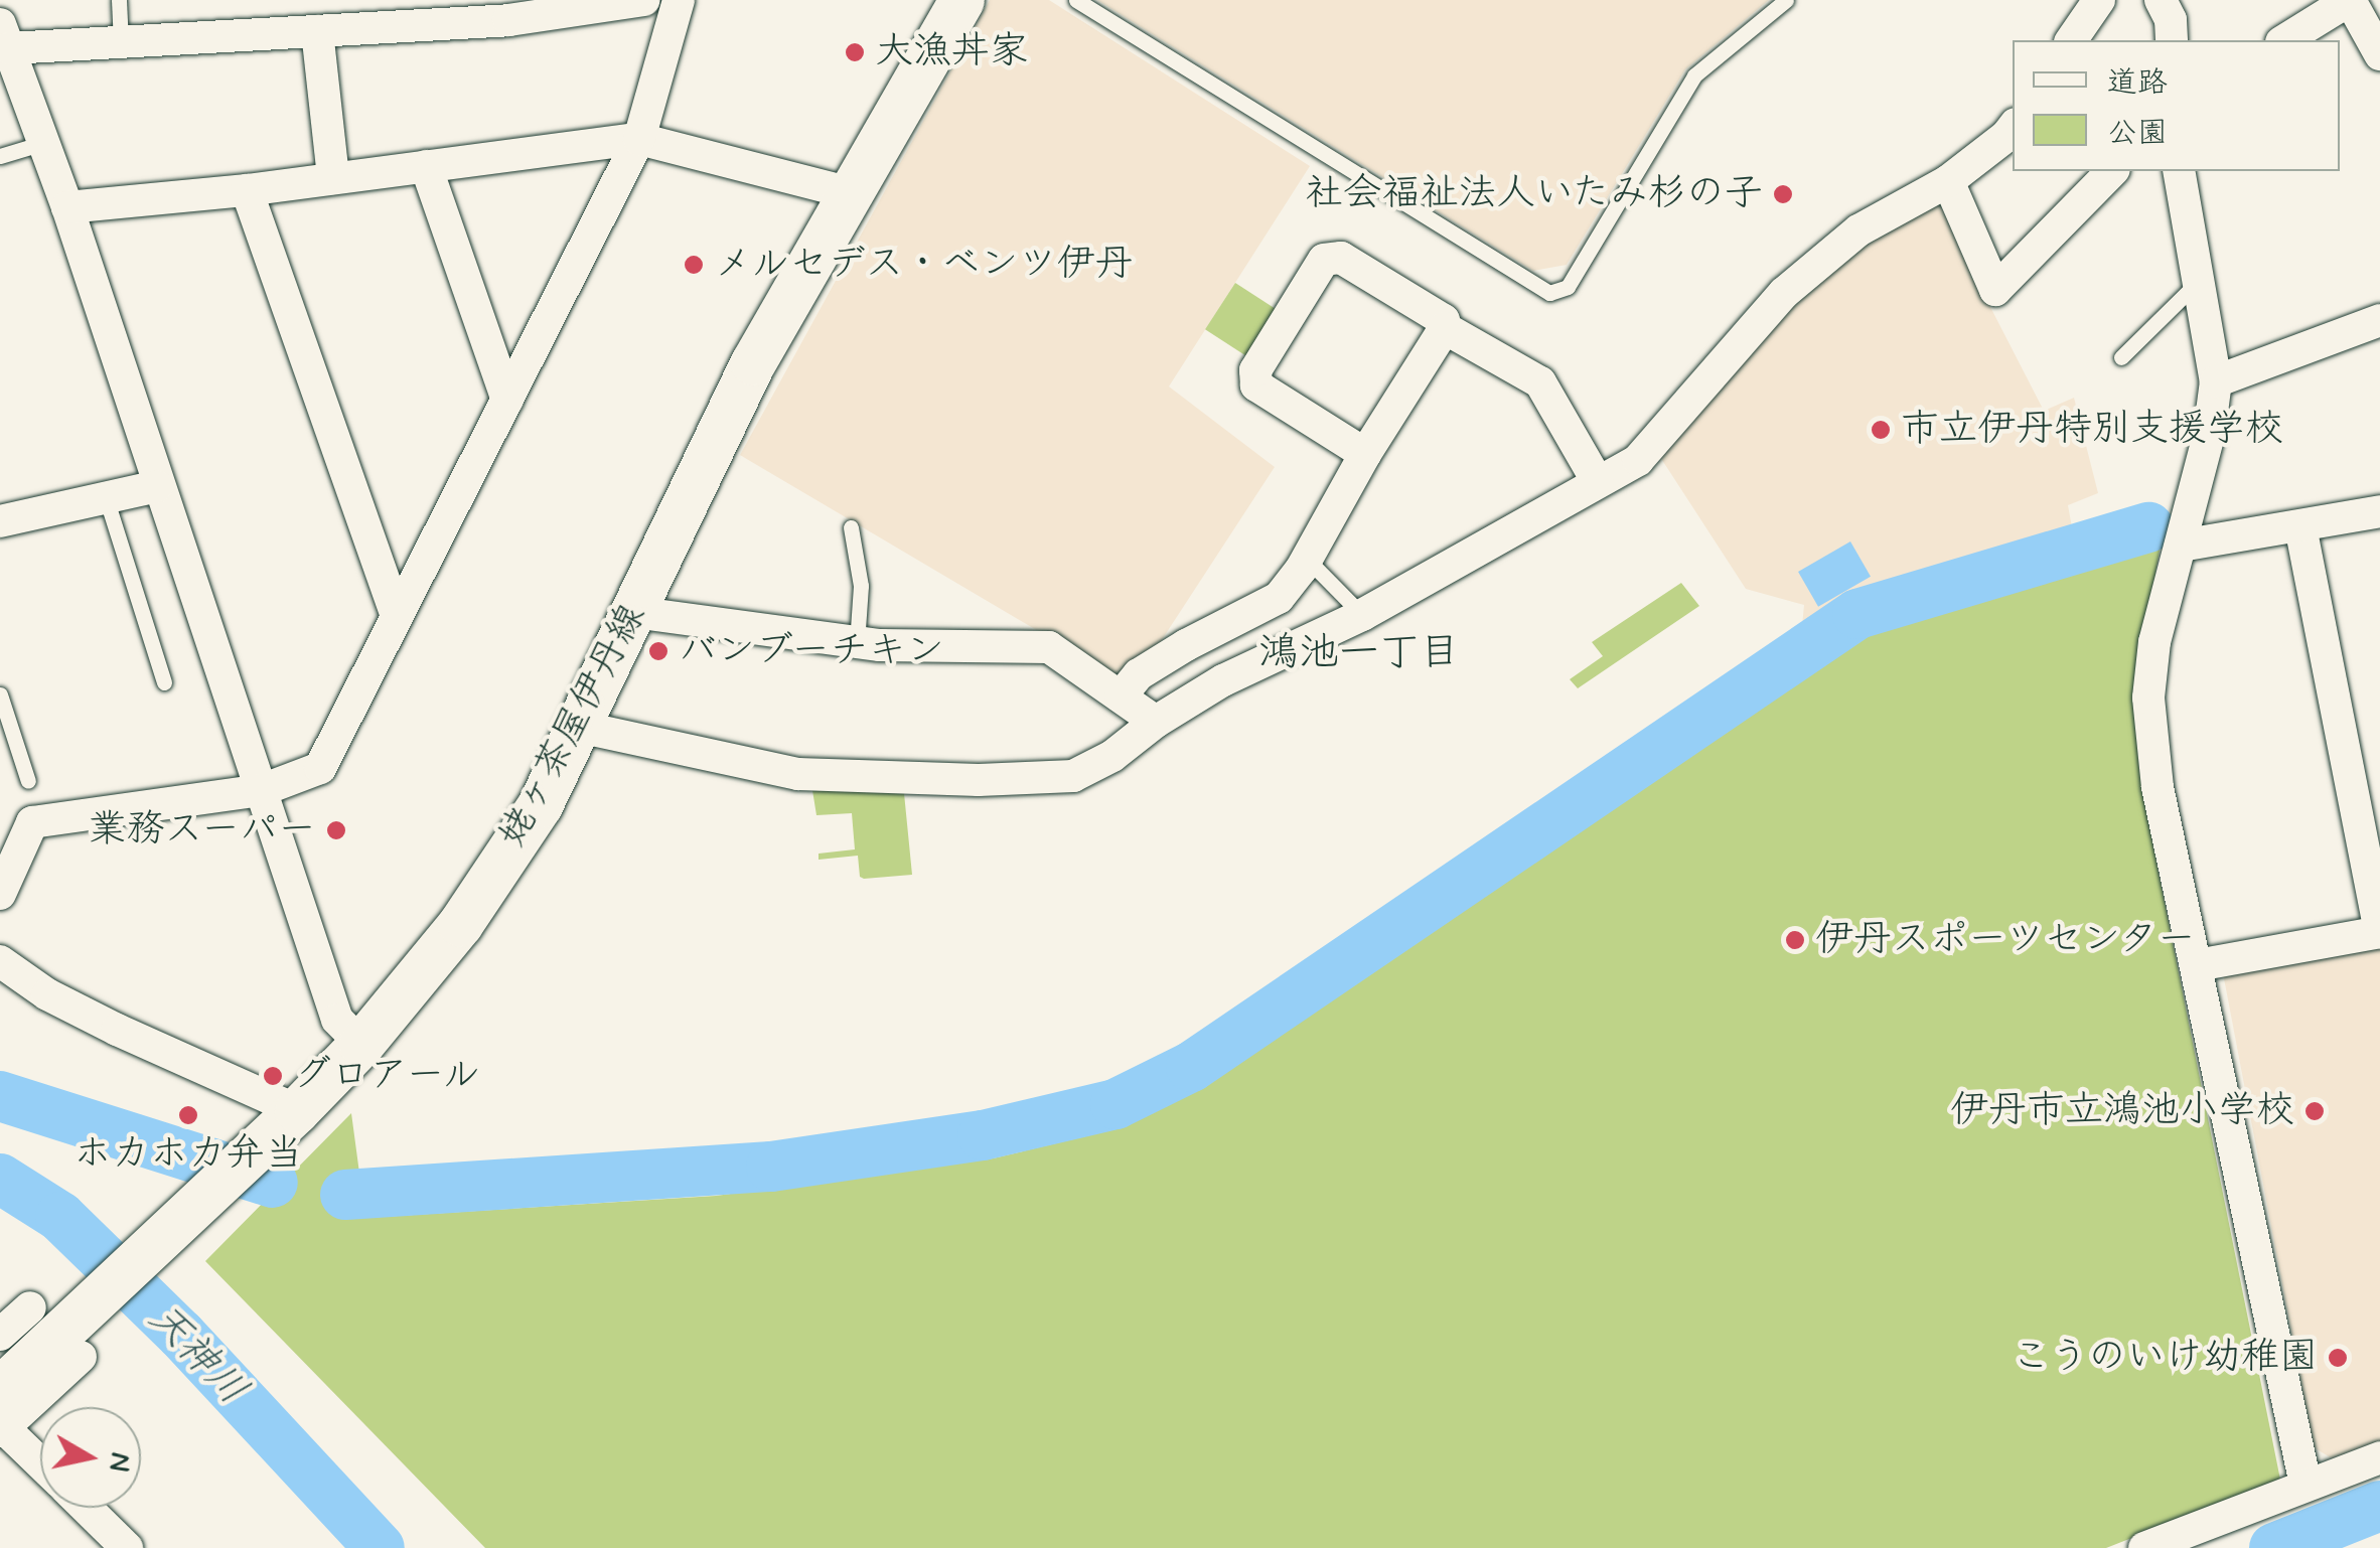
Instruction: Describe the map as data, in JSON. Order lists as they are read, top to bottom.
{
  "streets": {
    "main road": ["姥ヶ茶屋伊丹線"]
  },
  "districts": ["鴻池一丁目"],
  "water": ["天神川"],
  "places": [
    "大漁丼家",
    "社会福祉法人いたみ杉の子",
    "メルセデス・ベンツ伊丹",
    "市立伊丹特別支援学校",
    "バンブーチキン",
    "業務スーパー",
    "伊丹スポーツセンター",
    "グロアール",
    "伊丹市立鴻池小学校",
    "ホカホカ弁当",
    "こうのいけ幼稚園"
  ],
  "legend": ["道路", "公園"],
  "north": "right"
}
